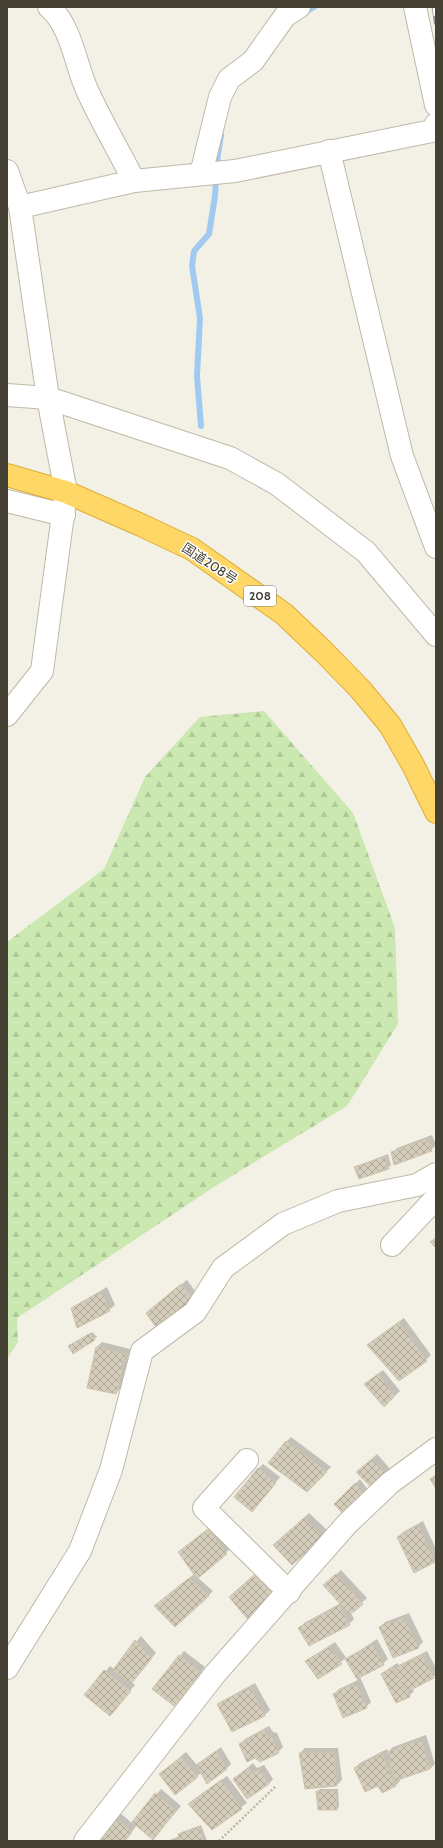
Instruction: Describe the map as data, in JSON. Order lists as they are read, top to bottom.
{
  "streets": {
    "highway": ["国道208号", "208"]
  }
}
